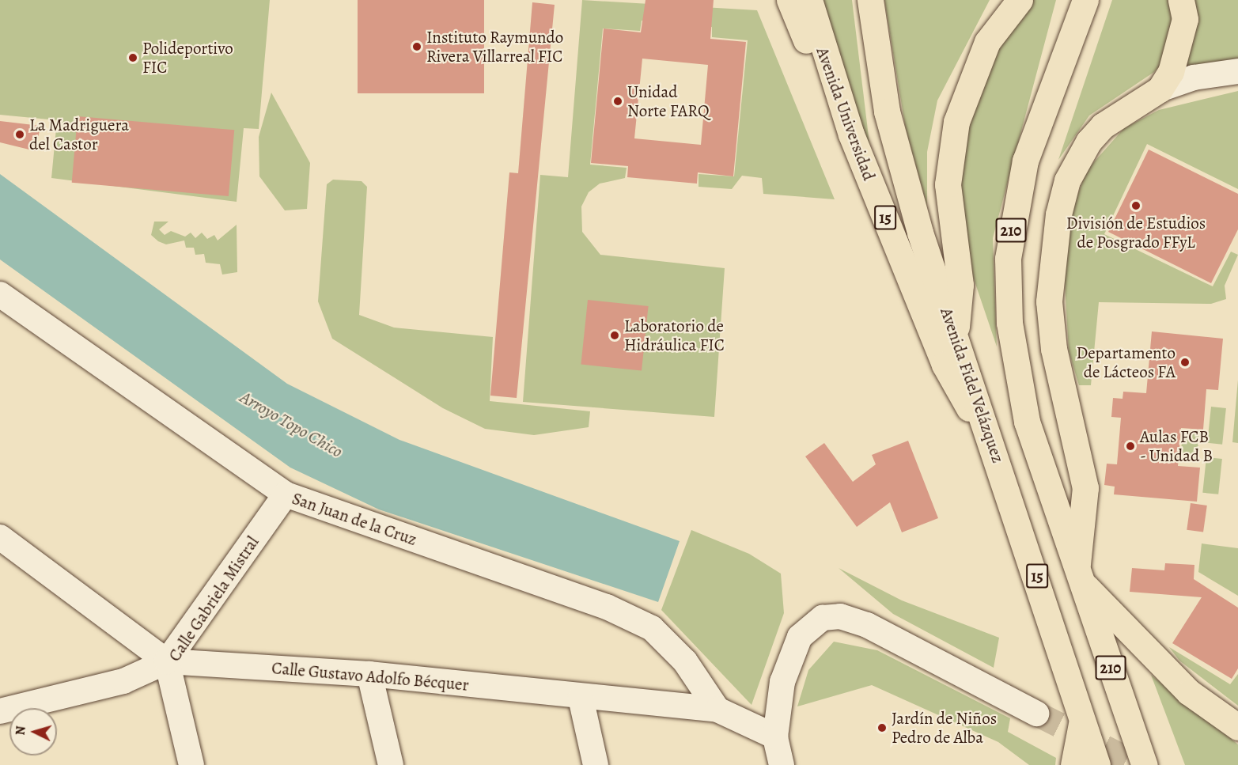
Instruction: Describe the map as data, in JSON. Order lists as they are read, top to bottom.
{
  "streets": {
    "highway": [
      "Avenida Universidad",
      "15",
      "210",
      "Avenida Fidel Velázquez"
    ],
    "street": ["San Juan de la Cruz", "Calle Gabriela Mistral", "Calle Gustavo Adolfo Bécquer"]
  },
  "crossings": [
    ["Avenida Universidad", "Avenida Fidel Velázquez"],
    ["San Juan de la Cruz", "Calle Gabriela Mistral"],
    ["San Juan de la Cruz", "Calle Gustavo Adolfo Bécquer"],
    ["Calle Gabriela Mistral", "Calle Gustavo Adolfo Bécquer"]
  ],
  "water": ["Arroyo Topo Chico"],
  "places": [
    "Instituto Raymundo Rivera Villarreal FIC",
    "Polideportivo FIC",
    "Unidad Norte FARQ",
    "La Madriguera del Castor",
    "División de Estudios de Posgrado FFyL",
    "Laboratorio de Hidráulica FIC",
    "Departamento de Lácteos FA",
    "Aulas FCB - Unidad B",
    "Jardín de Niños Pedro de Alba"
  ],
  "north": "left"
}
